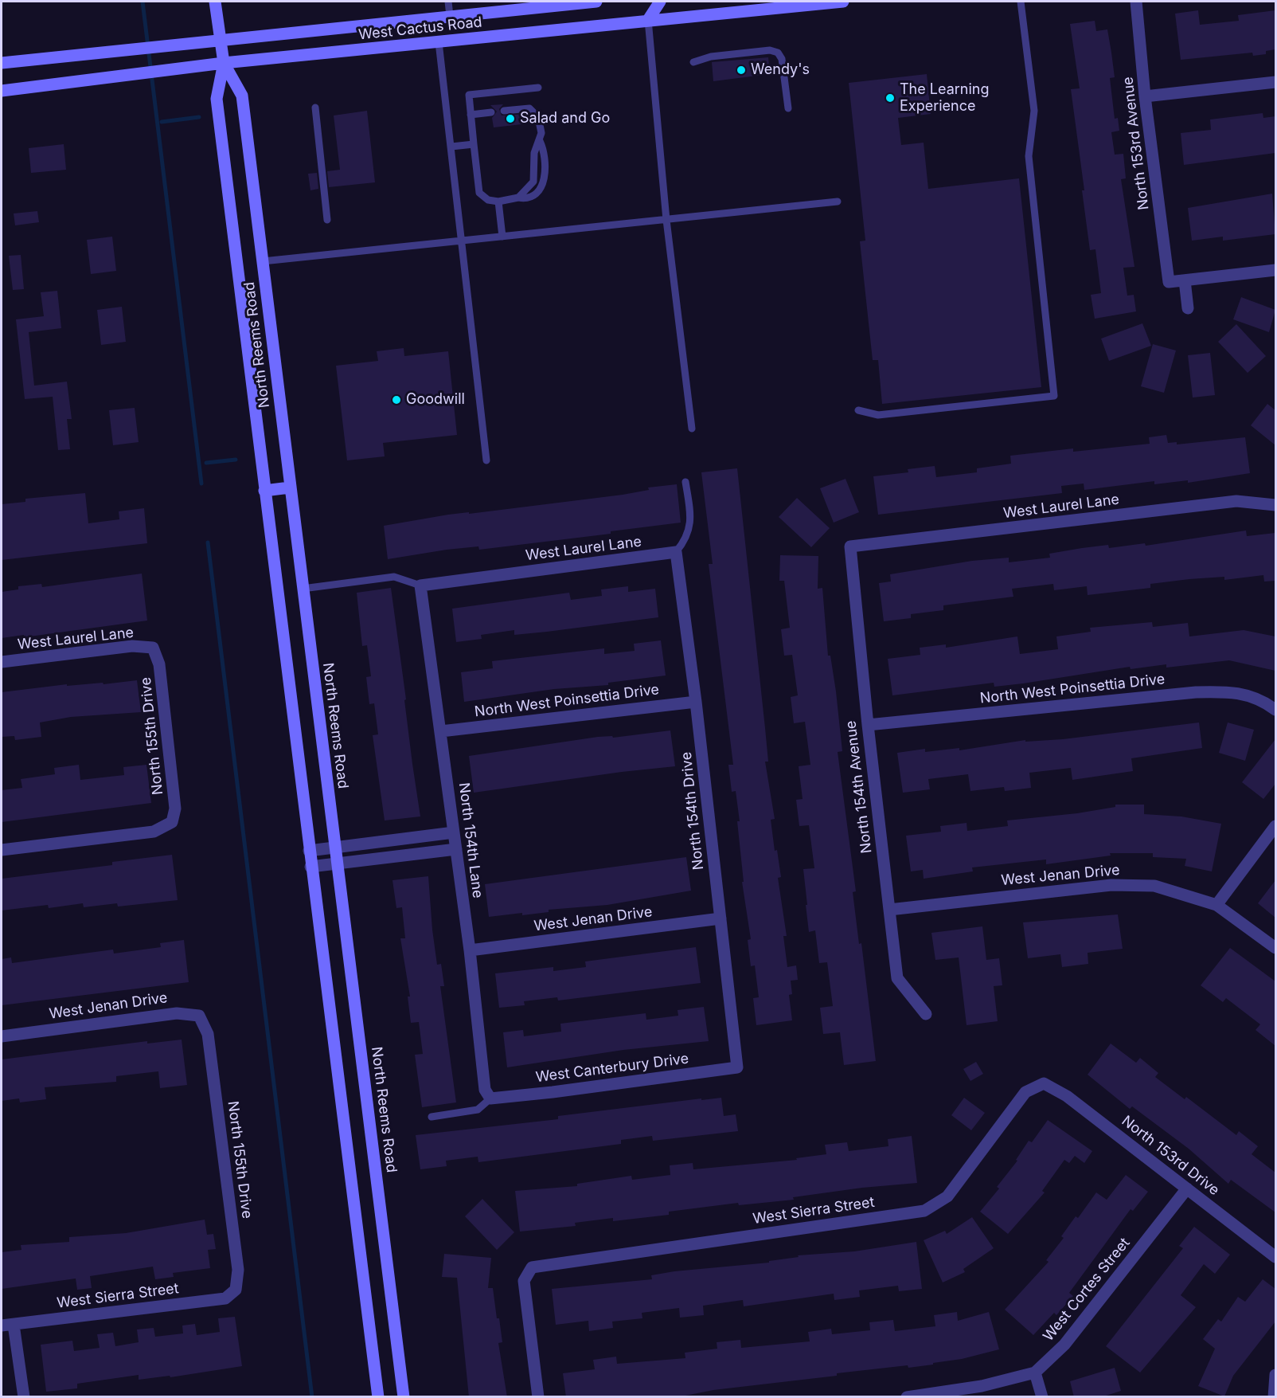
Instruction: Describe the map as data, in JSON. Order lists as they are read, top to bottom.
{
  "streets": {
    "main road": ["West Cactus Road", "North Reems Road"],
    "street": [
      "North 153rd Avenue",
      "West Laurel Lane",
      "North West Poinsettia Drive",
      "North 155th Drive",
      "North 154th Avenue",
      "North 154th Drive",
      "North 154th Lane",
      "West Jenan Drive",
      "West Canterbury Drive",
      "North 153rd Drive",
      "West Sierra Street",
      "West Cortes Street"
    ]
  },
  "crossings": [
    ["West Cactus Road", "North Reems Road"],
    ["West Laurel Lane", "North 155th Drive"],
    ["West Laurel Lane", "North 154th Avenue"],
    ["West Laurel Lane", "North 154th Drive"],
    ["West Laurel Lane", "North 154th Lane"],
    ["North West Poinsettia Drive", "North 154th Avenue"],
    ["North West Poinsettia Drive", "North 154th Drive"],
    ["North West Poinsettia Drive", "North 154th Lane"],
    ["North 155th Drive", "West Jenan Drive"],
    ["North 155th Drive", "West Sierra Street"],
    ["North 154th Avenue", "West Jenan Drive"],
    ["North 154th Drive", "West Jenan Drive"],
    ["North 154th Drive", "West Canterbury Drive"],
    ["North 154th Lane", "West Jenan Drive"],
    ["North 154th Lane", "West Canterbury Drive"],
    ["North 153rd Drive", "West Sierra Street"],
    ["North 153rd Drive", "West Cortes Street"]
  ],
  "places": [
    "Wendy's",
    "The Learning Experience",
    "Salad and Go",
    "Goodwill"
  ]
}
